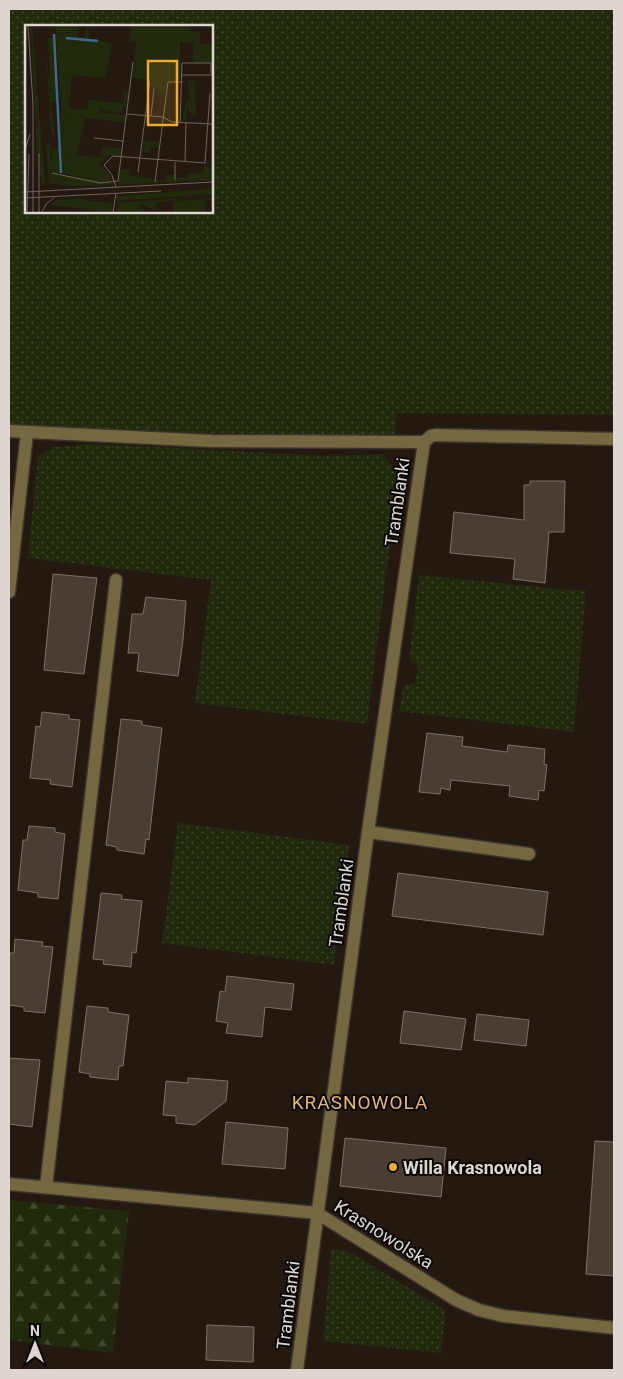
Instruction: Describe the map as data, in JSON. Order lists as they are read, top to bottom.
{
  "streets": {
    "street": ["Tramblanki", "Krasnowolska"]
  },
  "crossings": [
    ["Tramblanki", "Krasnowolska"]
  ],
  "districts": ["KRASNOWOLA"],
  "places": ["Willa Krasnowola"],
  "north": "top"
}
